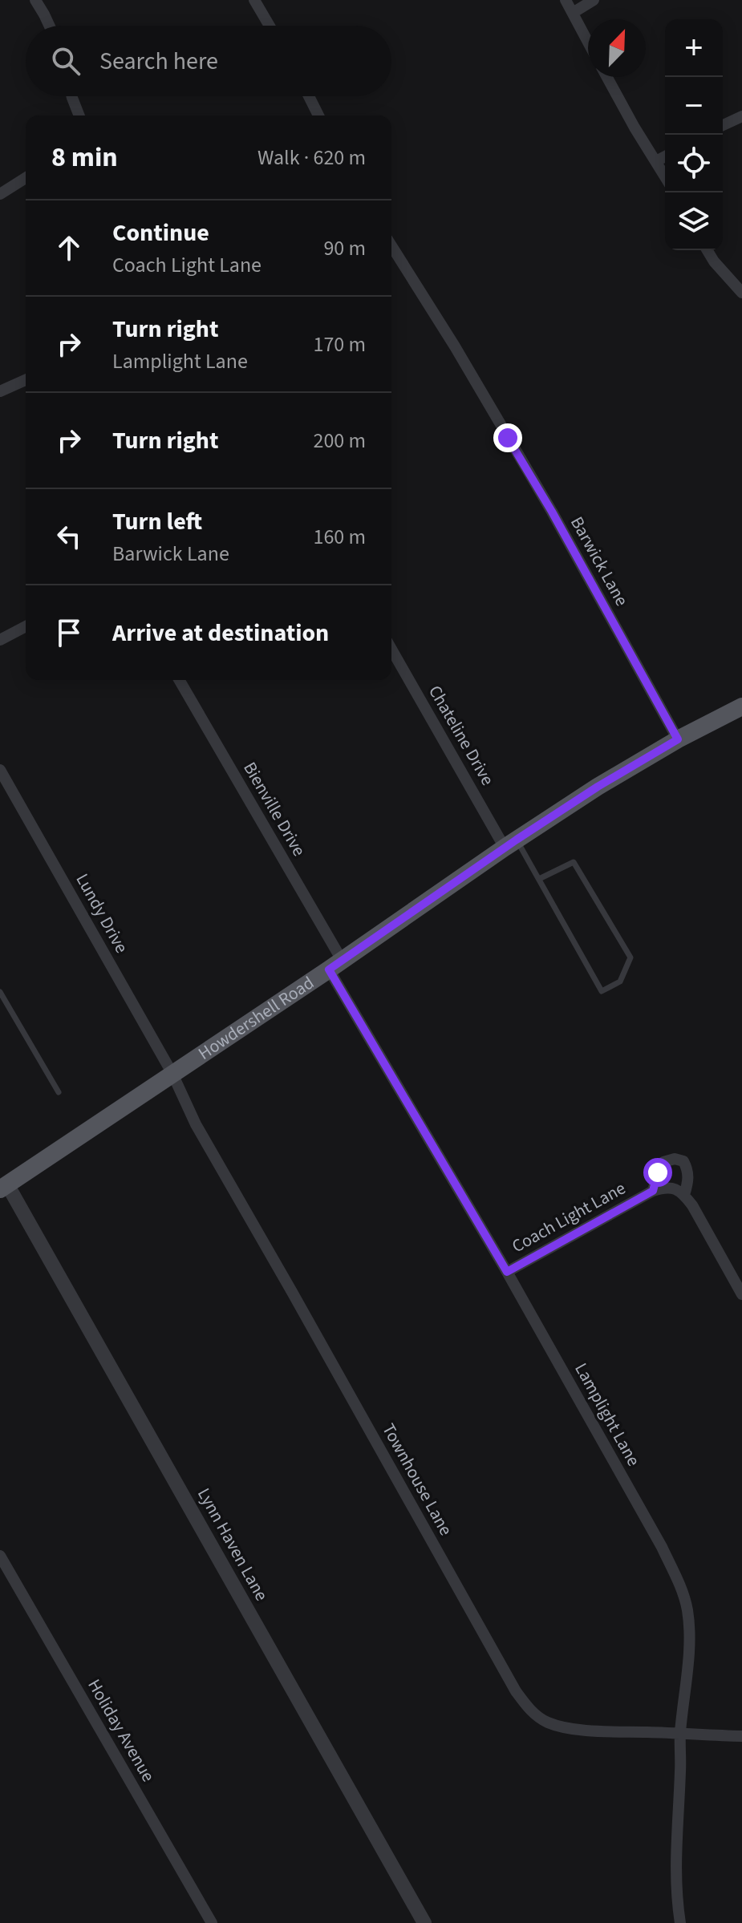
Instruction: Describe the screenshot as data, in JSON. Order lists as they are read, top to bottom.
{
  "streets": {
    "main road": ["Howdershell Road"],
    "street": [
      "Barwick Lane",
      "Chateline Drive",
      "Bienville Drive",
      "Lundy Drive",
      "Coach Light Lane",
      "Lamplight Lane",
      "Townhouse Lane",
      "Lynn Haven Lane",
      "Holiday Avenue"
    ]
  },
  "crossings": [
    ["Barwick Lane", "Howdershell Road"],
    ["Chateline Drive", "Howdershell Road"],
    ["Bienville Drive", "Howdershell Road"],
    ["Bienville Drive", "Lamplight Lane"],
    ["Lundy Drive", "Howdershell Road"],
    ["Lundy Drive", "Townhouse Lane"],
    ["Howdershell Road", "Lamplight Lane"],
    ["Howdershell Road", "Townhouse Lane"],
    ["Howdershell Road", "Lynn Haven Lane"],
    ["Coach Light Lane", "Lamplight Lane"],
    ["Lamplight Lane", "Townhouse Lane"]
  ],
  "north": "top right",
  "page": {
    "map_buttons": ["+", "−"],
    "search": "Search here",
    "heading": ["8 min", "Walk · 620 m"],
    "list": [
      ["Continue", "Coach Light Lane", "90 m"],
      ["Turn right", "Lamplight Lane", "170 m"],
      ["Turn right", "200 m"],
      ["Turn left", "Barwick Lane", "160 m"],
      "Arrive at destination"
    ]
  }
}
